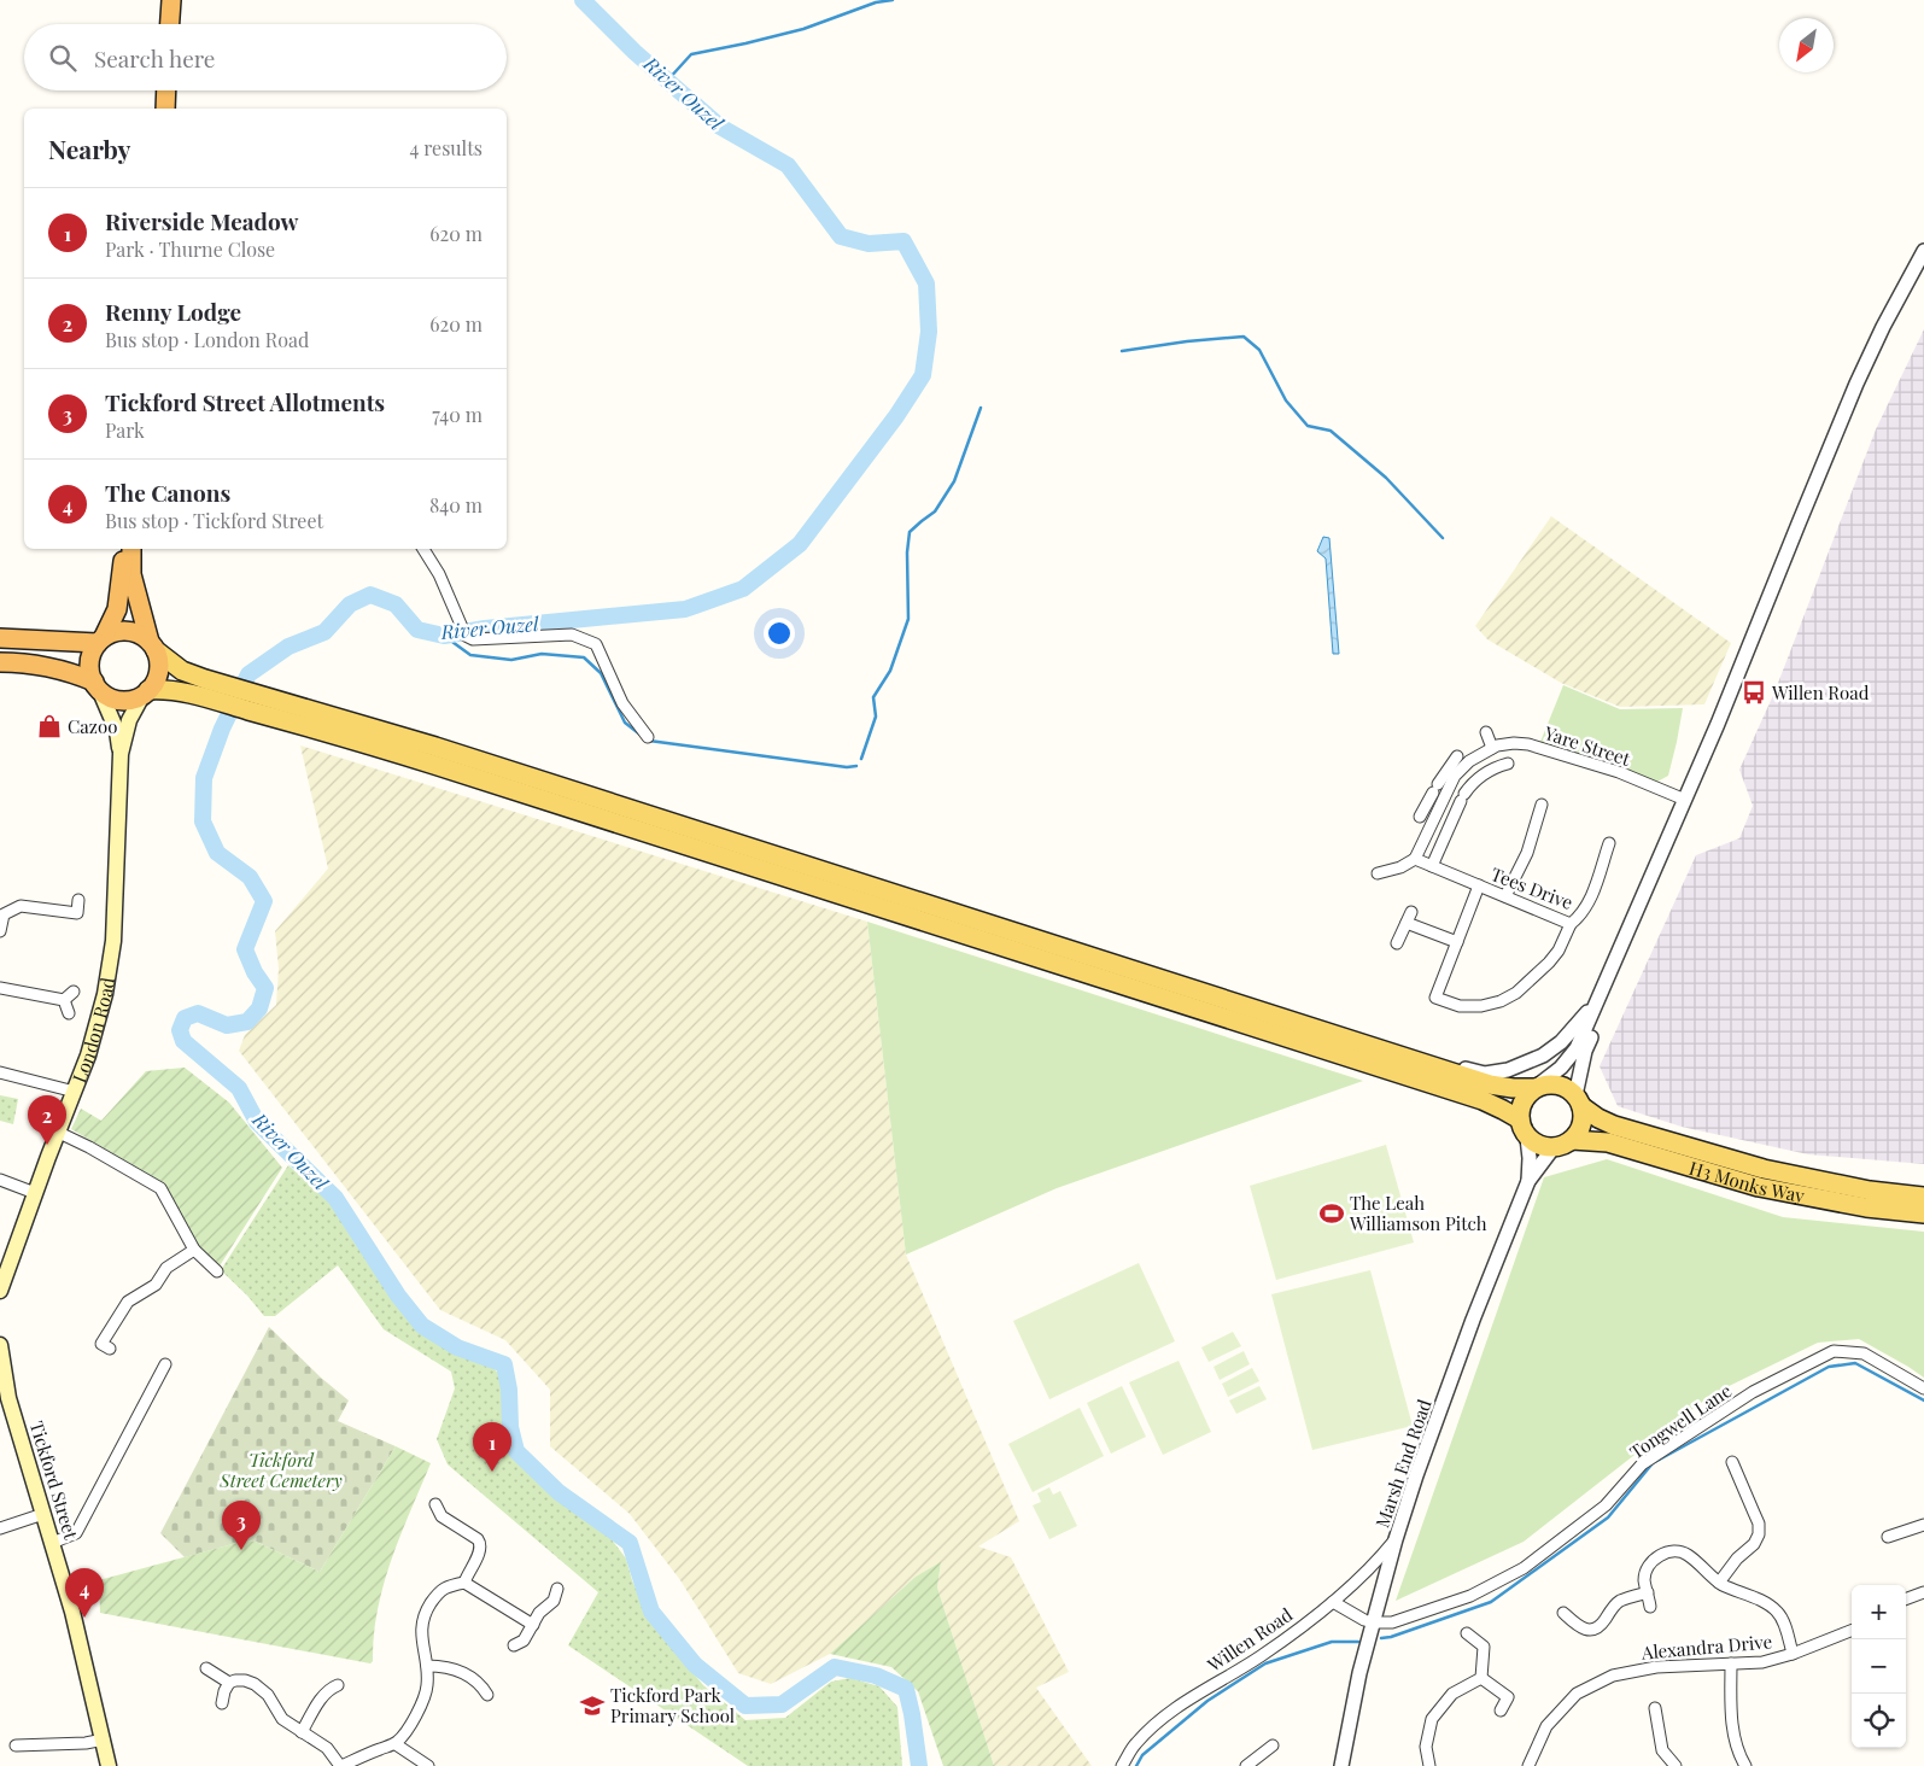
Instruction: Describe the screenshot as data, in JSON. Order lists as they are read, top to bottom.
{
  "streets": {
    "main road": ["London Road", "H3 Monks Way", "Tickford Street"],
    "street": [
      "Yare Street",
      "Tees Drive",
      "Tongwell Lane",
      "Marsh End Road",
      "Willen Road",
      "Alexandra Drive"
    ]
  },
  "crossings": [
    ["Yare Street", "Tees Drive"],
    ["H3 Monks Way", "Marsh End Road"],
    ["Tongwell Lane", "Marsh End Road"],
    ["Marsh End Road", "Willen Road"]
  ],
  "water": ["River Ouzel"],
  "parks": ["Tickford Street Cemetery"],
  "places": {
    "bus stop": ["Willen Road"],
    "shop": ["Cazoo"],
    "sports": ["The Leah Williamson Pitch"],
    "school or university": ["Tickford Park Primary School"]
  },
  "north": "bottom left",
  "page": {
    "search": "Search here",
    "heading": ["Nearby", "4 results"],
    "list": [
      {
        "mark": "1",
        "name": "Riverside Meadow",
        "note": "Park · Thurne Close",
        "value": "620 m"
      },
      {
        "mark": "2",
        "name": "Renny Lodge",
        "note": "Bus stop · London Road",
        "value": "620 m"
      },
      {
        "mark": "3",
        "name": "Tickford Street Allotments",
        "note": "Park",
        "value": "740 m"
      },
      {
        "mark": "4",
        "name": "The Canons",
        "note": "Bus stop · Tickford Street",
        "value": "840 m"
      }
    ],
    "pins": [
      "2",
      "1",
      "3",
      "4"
    ],
    "map_buttons": ["+", "−"]
  }
}
